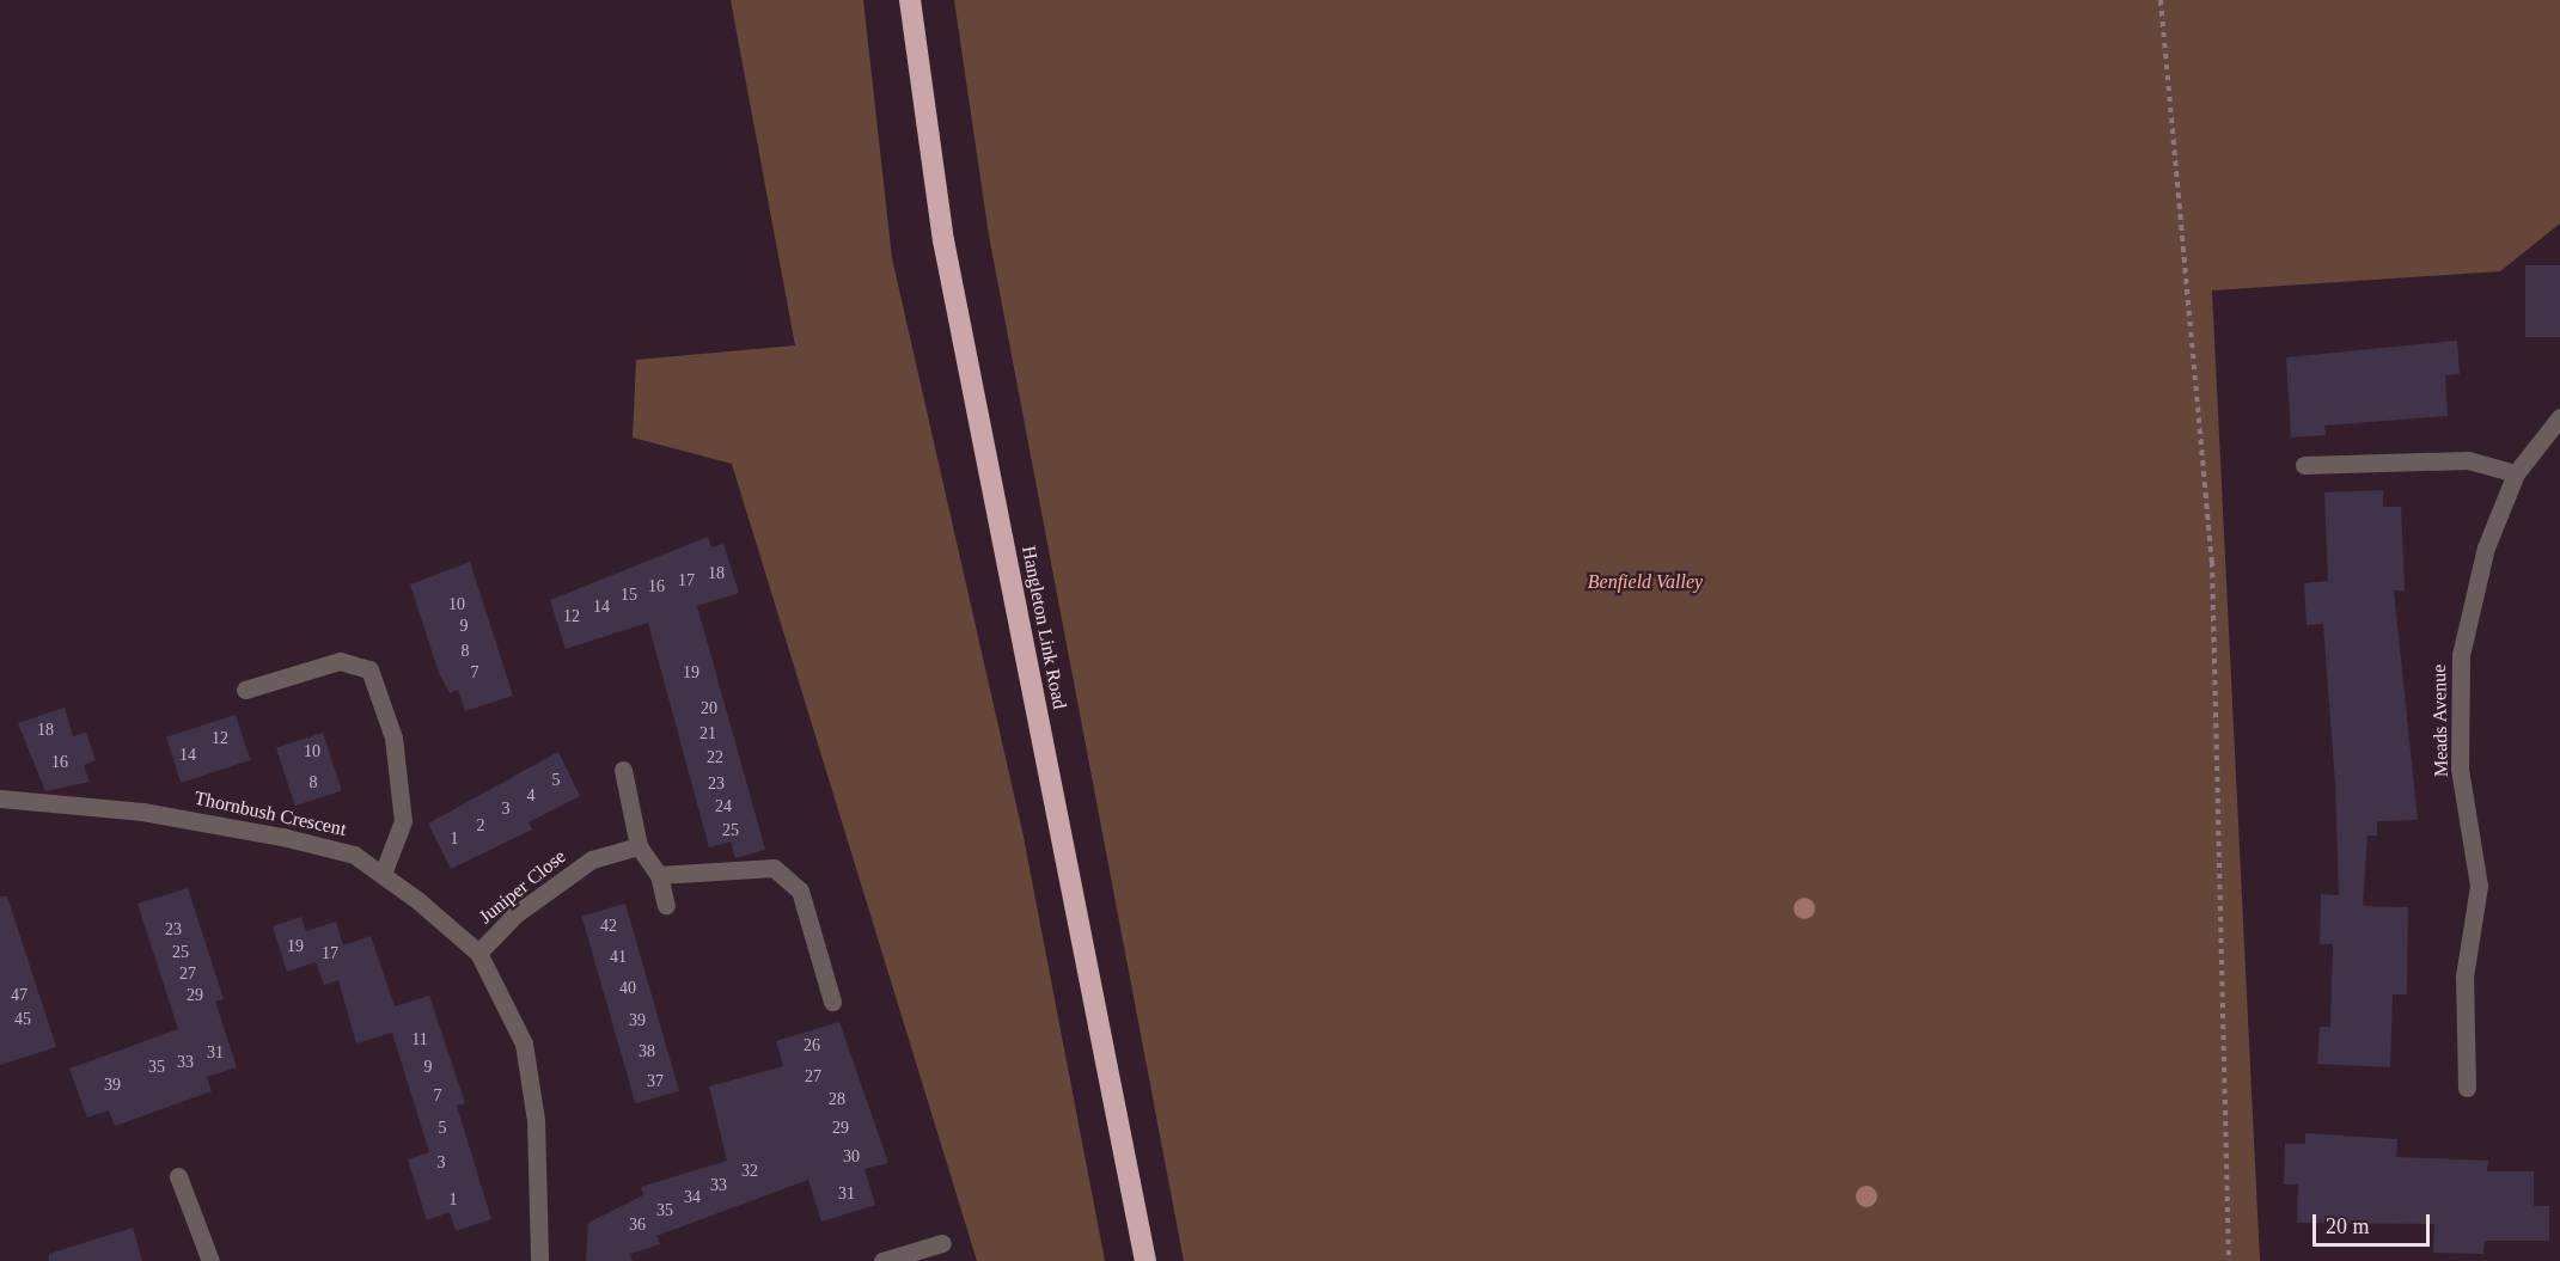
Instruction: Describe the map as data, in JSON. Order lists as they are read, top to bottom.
{
  "streets": {
    "highway": ["Hangleton Link Road"],
    "street": ["Meads Avenue", "Thornbush Crescent", "Juniper Close"]
  },
  "crossings": [
    ["Thornbush Crescent", "Juniper Close"]
  ],
  "parks": ["Benfield Valley"],
  "house_numbers": [
    "18",
    "17",
    "16",
    "15",
    "10",
    "14",
    "12",
    "9",
    "8",
    "7",
    "19",
    "20",
    "18",
    "21",
    "12",
    "10",
    "14",
    "22",
    "16",
    "5",
    "8",
    "23",
    "4",
    "24",
    "3",
    "2",
    "25",
    "1",
    "42",
    "23",
    "19",
    "25",
    "17",
    "41",
    "27",
    "40",
    "47",
    "29",
    "45",
    "39",
    "11",
    "26",
    "38",
    "31",
    "33",
    "35",
    "9",
    "27",
    "37",
    "39",
    "7",
    "28",
    "5",
    "29",
    "30",
    "3",
    "32",
    "33",
    "31",
    "34",
    "1",
    "35",
    "36"
  ],
  "scale_bar": "20 m"
}
